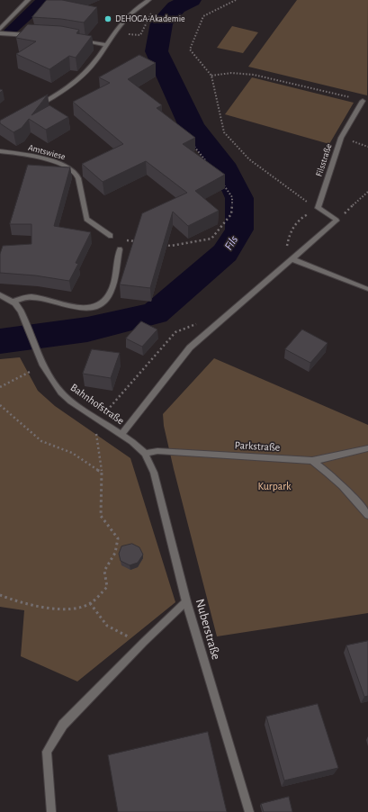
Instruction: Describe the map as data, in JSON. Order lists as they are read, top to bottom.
{
  "streets": {
    "street": [
      "Amtswiese",
      "Filsstraße",
      "Bahnhofstraße",
      "Parkstraße",
      "Nuberstraße"
    ]
  },
  "crossings": [
    ["Bahnhofstraße", "Parkstraße"],
    ["Bahnhofstraße", "Nuberstraße"],
    ["Parkstraße", "Nuberstraße"]
  ],
  "water": ["Fils"],
  "parks": ["Kurpark"],
  "places": ["DEHOGA-Akademie"]
}
